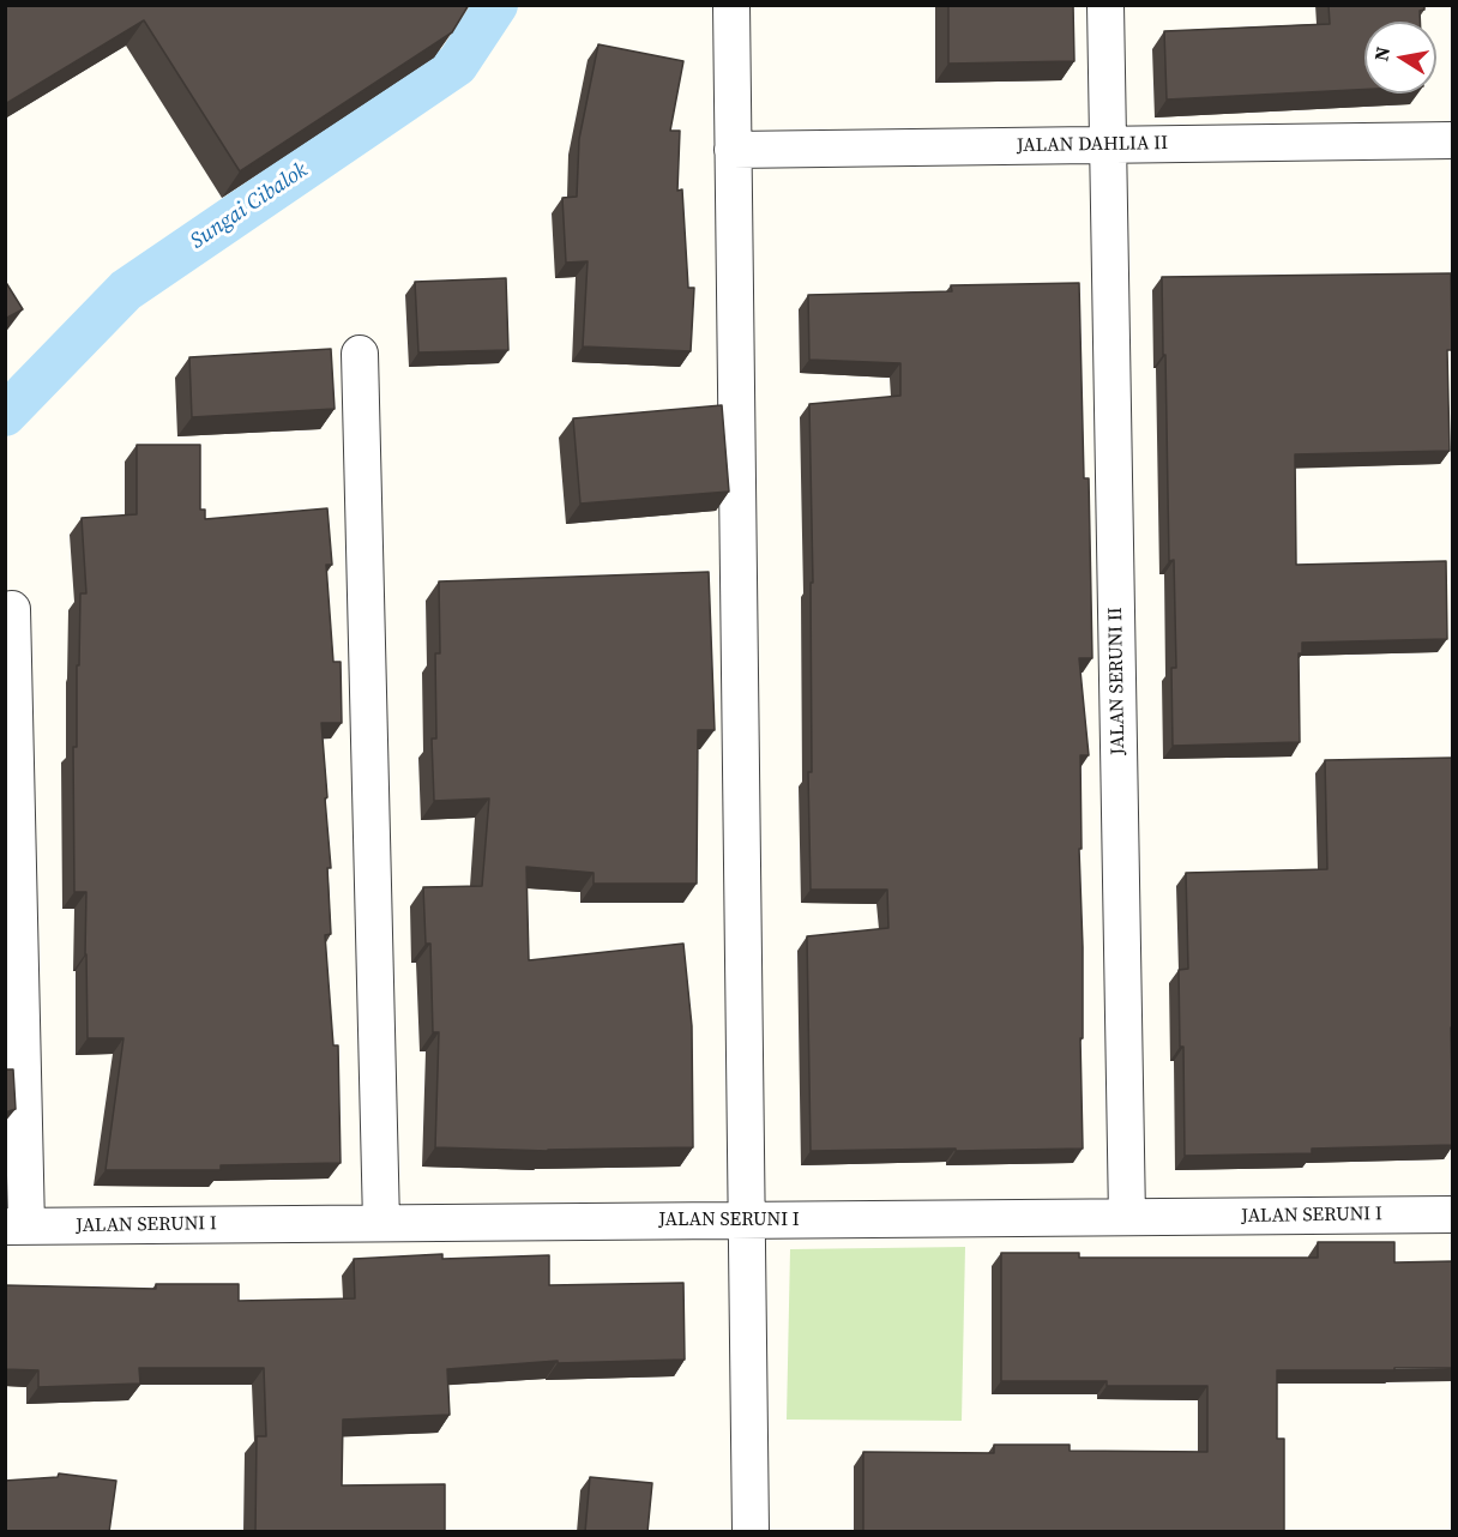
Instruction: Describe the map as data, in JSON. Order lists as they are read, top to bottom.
{
  "streets": {
    "street": ["JALAN DAHLIA II", "JALAN SERUNI II", "JALAN SERUNI I"]
  },
  "crossings": [
    ["JALAN DAHLIA II", "JALAN SERUNI II"],
    ["JALAN SERUNI II", "JALAN SERUNI I"]
  ],
  "water": ["Sungai Cibalok"],
  "north": "left"
}
